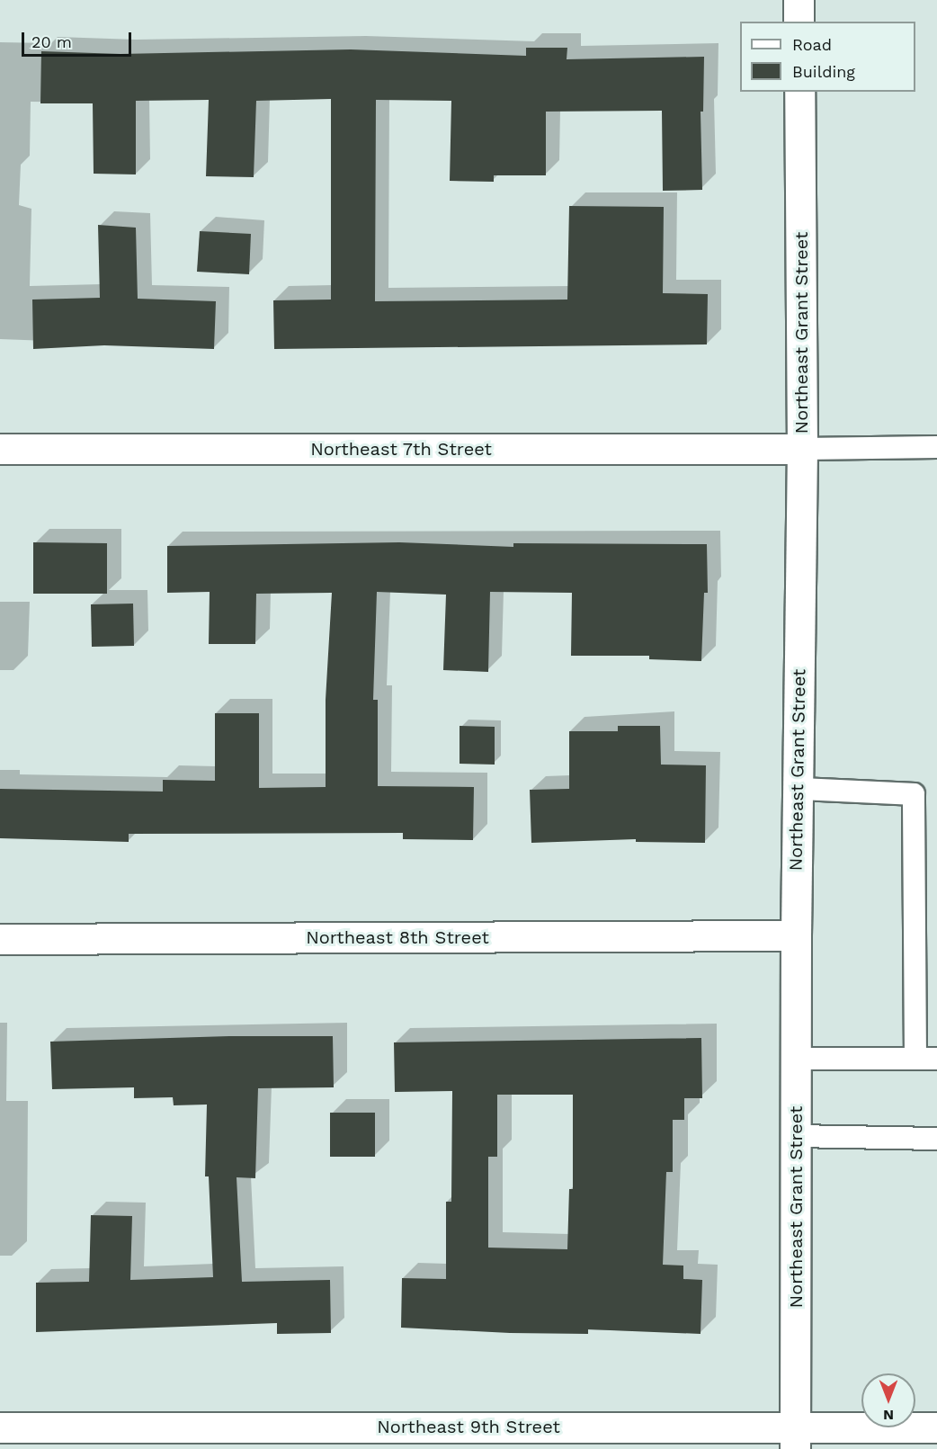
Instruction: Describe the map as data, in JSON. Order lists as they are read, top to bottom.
{
  "streets": {
    "street": [
      "Northeast Grant Street",
      "Northeast 7th Street",
      "Northeast 8th Street",
      "Northeast 9th Street"
    ]
  },
  "crossings": [
    ["Northeast Grant Street", "Northeast 7th Street"],
    ["Northeast Grant Street", "Northeast 8th Street"],
    ["Northeast Grant Street", "Northeast 9th Street"]
  ],
  "legend": ["Road", "Building"],
  "scale_bar": "20 m",
  "north": "bottom"
}
